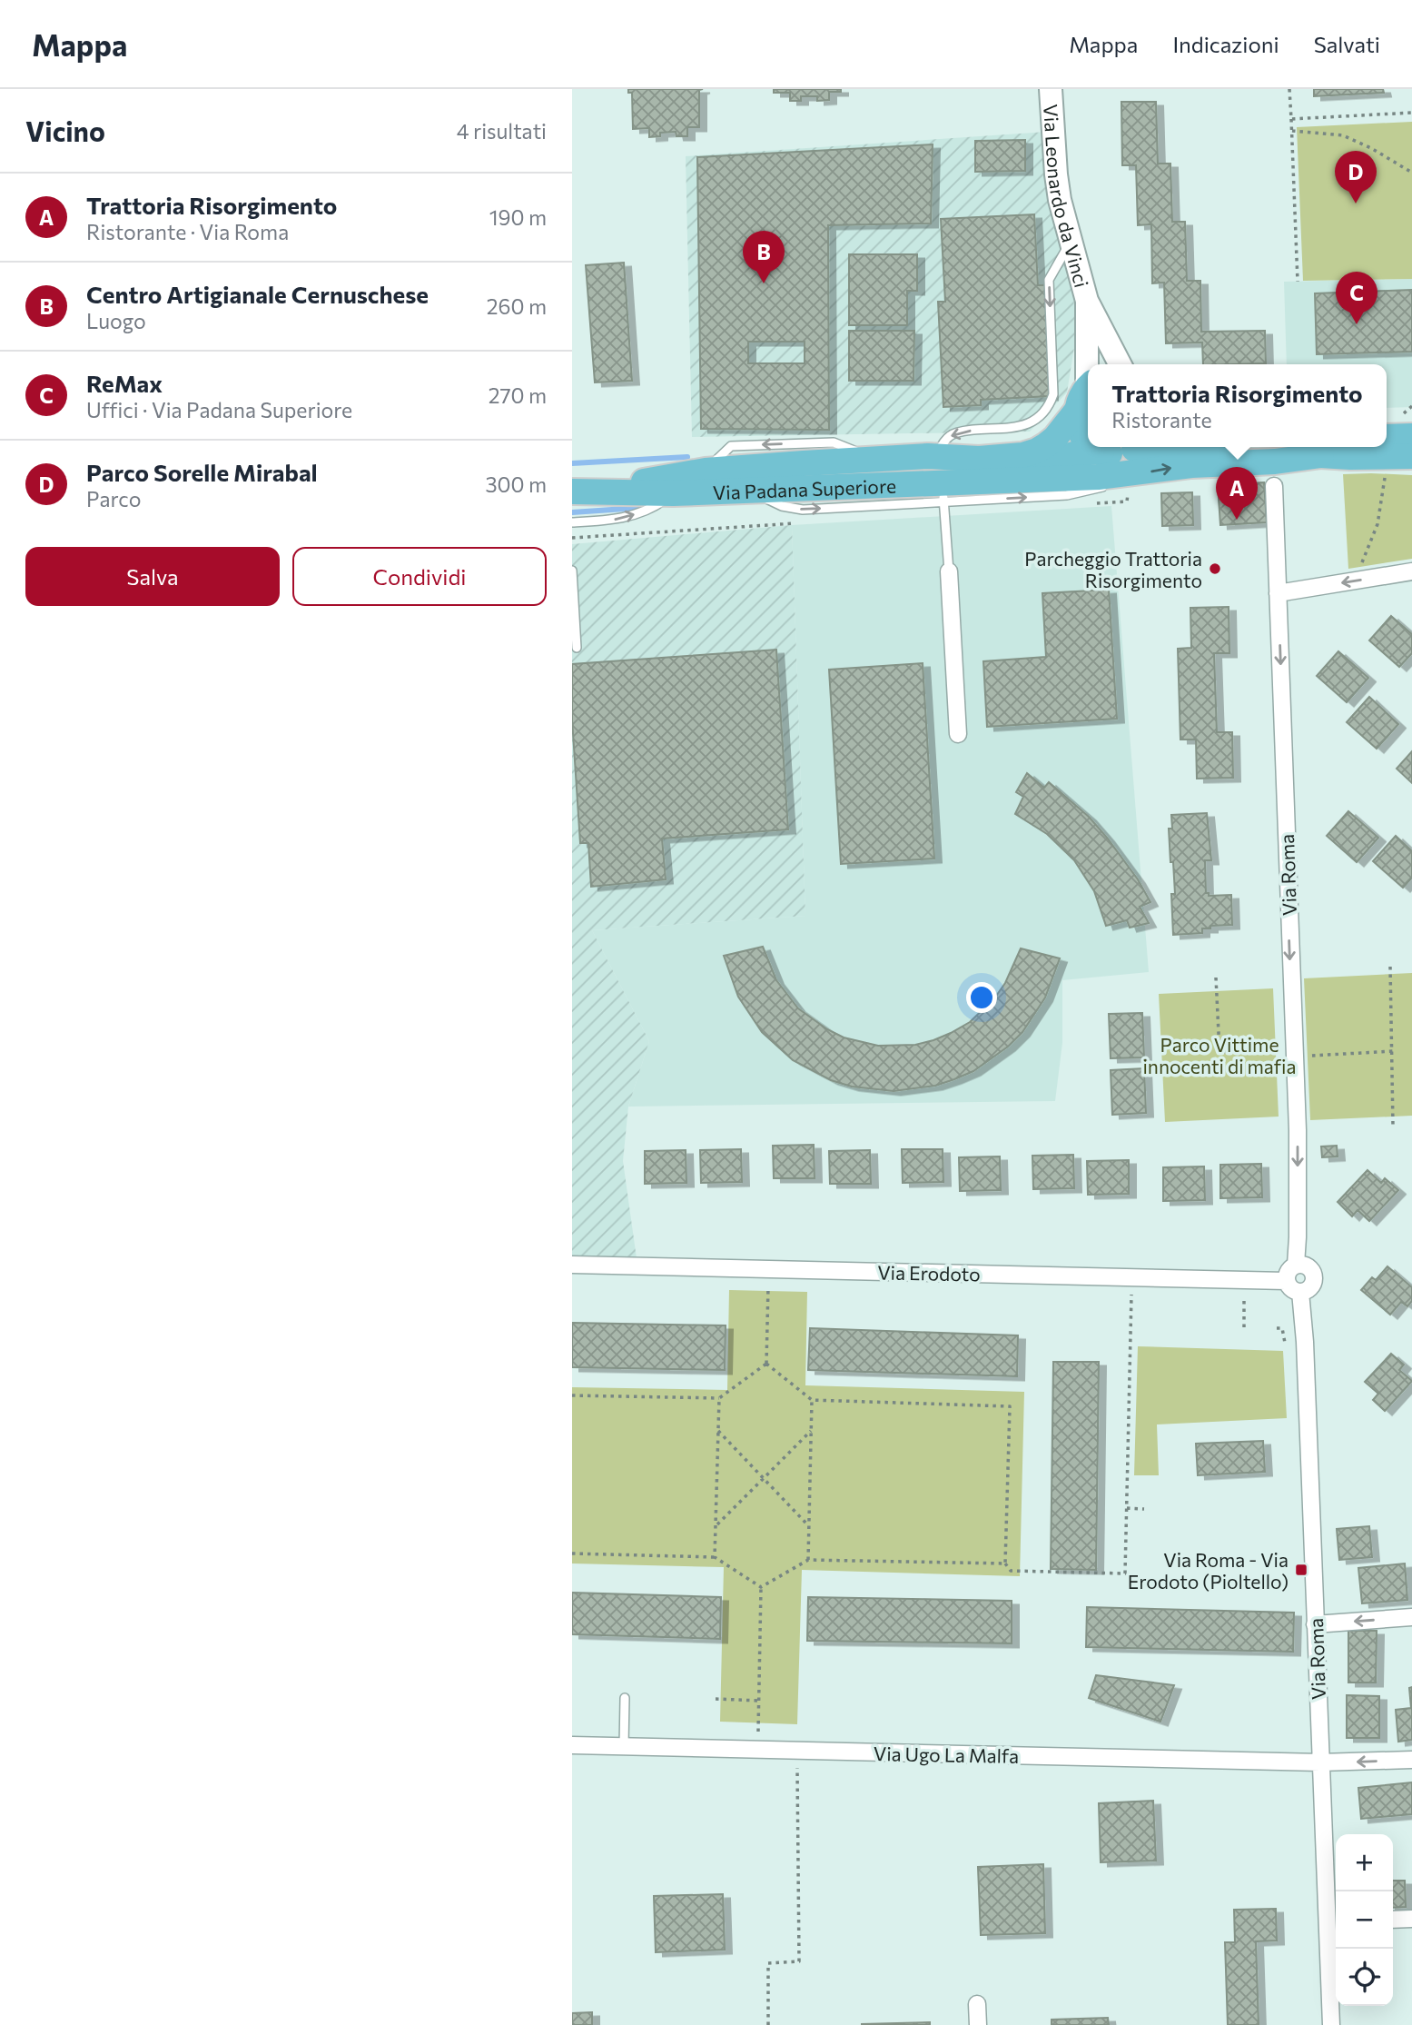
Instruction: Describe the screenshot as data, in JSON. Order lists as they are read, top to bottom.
{
  "streets": {
    "main road": ["Via Padana Superiore"],
    "street": [
      "Via Leonardo da Vinci",
      "Via Roma",
      "Via Erodoto",
      "Via Ugo La Malfa"
    ]
  },
  "crossings": [
    ["Via Roma", "Via Erodoto"],
    ["Via Roma", "Via Ugo La Malfa"]
  ],
  "one_way": ["Via Roma"],
  "parks": ["Parco Vittime innocenti di mafia"],
  "places": {
    "other": ["Parcheggio Trattoria Risorgimento"],
    "transit": ["Via Roma - Via Erodoto (Pioltello)"]
  },
  "page": {
    "header": "Mappa",
    "nav": ["Mappa", "Indicazioni", "Salvati"],
    "heading": ["Vicino", "4 risultati"],
    "pins": [
      "D",
      "B",
      "C",
      "A"
    ],
    "list": [
      {
        "mark": "A",
        "name": "Trattoria Risorgimento",
        "note": "Ristorante · Via Roma",
        "value": "190 m"
      },
      {
        "mark": "B",
        "name": "Centro Artigianale Cernuschese",
        "note": "Luogo",
        "value": "260 m"
      },
      {
        "mark": "C",
        "name": "ReMax",
        "note": "Uffici · Via Padana Superiore",
        "value": "270 m"
      },
      {
        "mark": "D",
        "name": "Parco Sorelle Mirabal",
        "note": "Parco",
        "value": "300 m"
      }
    ],
    "popup": ["Trattoria Risorgimento", "Ristorante"],
    "buttons": ["Salva", "Condividi"],
    "map_buttons": ["+", "−"]
  }
}
